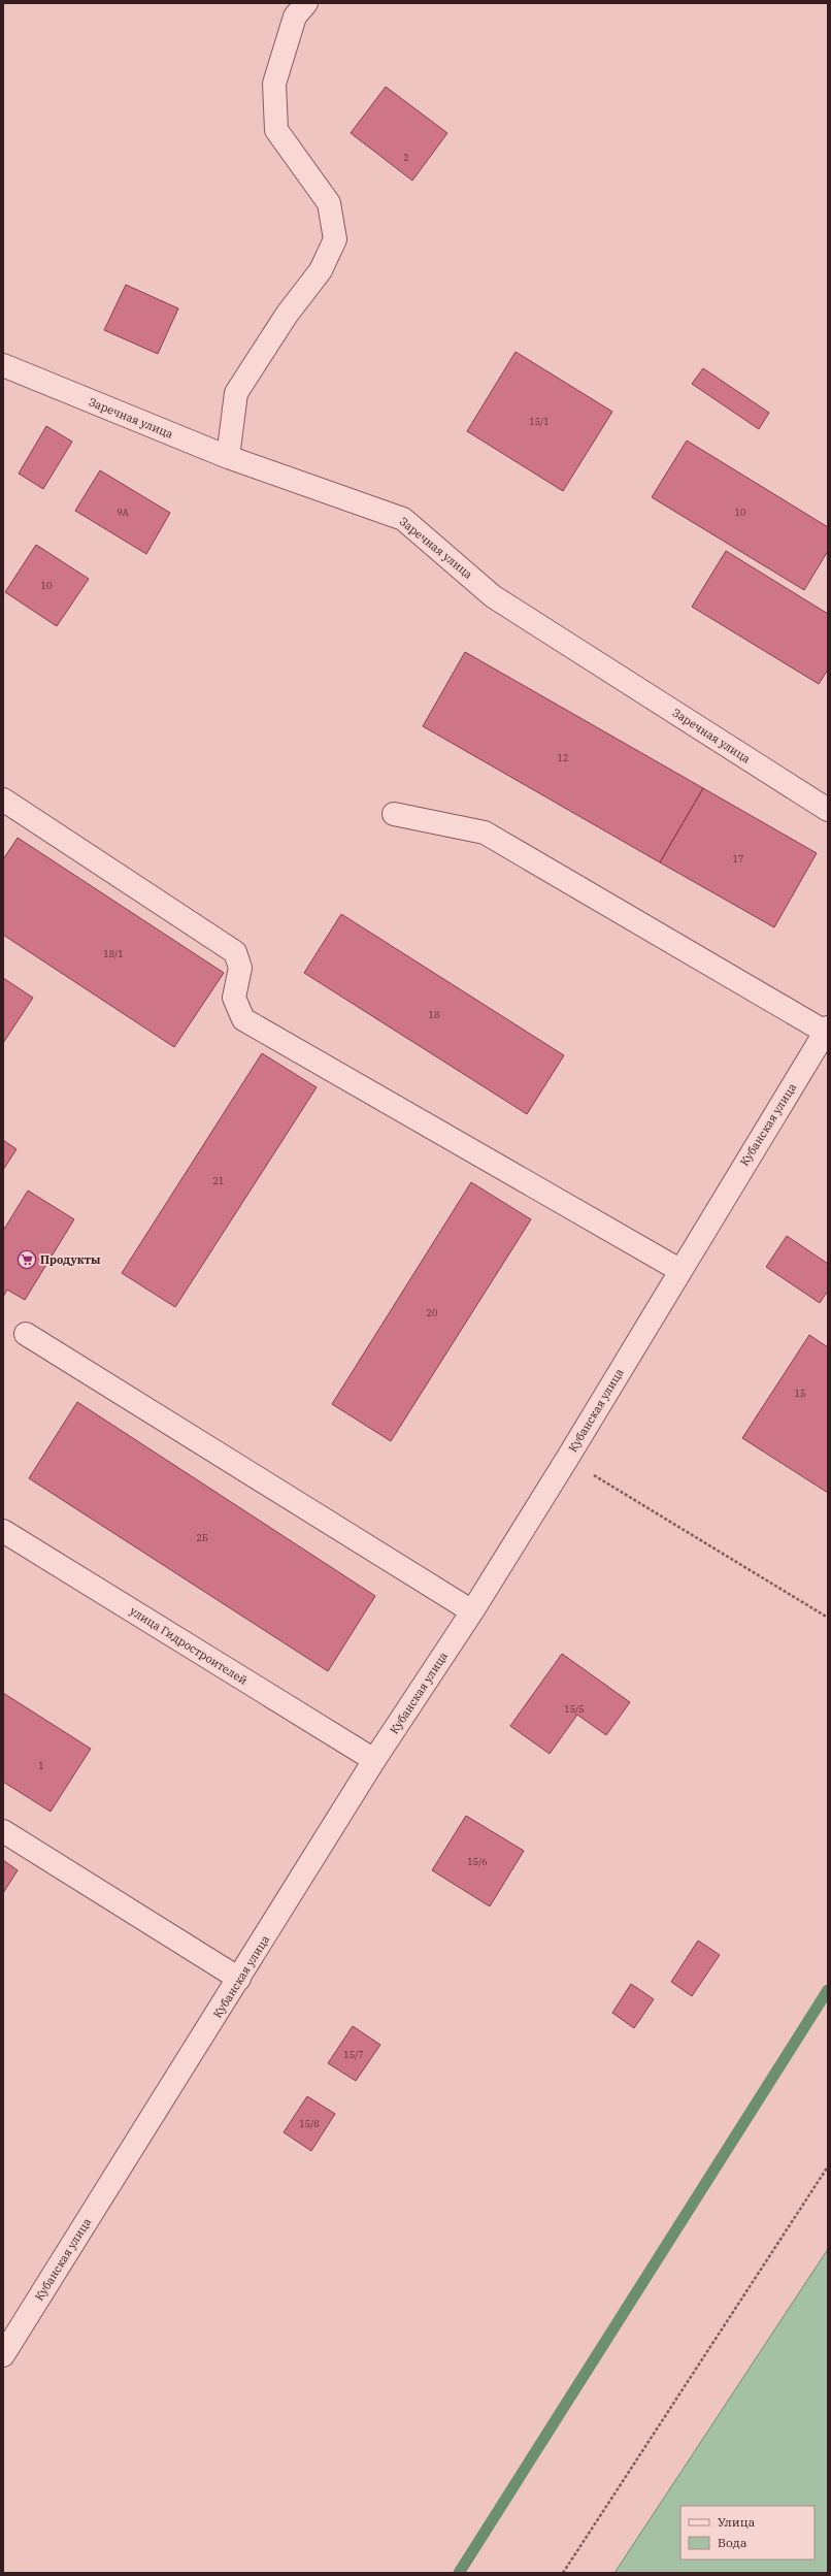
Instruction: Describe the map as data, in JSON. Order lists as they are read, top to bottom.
{
  "streets": {
    "street": ["Заречная улица", "Кубанская улица", "улица Гидростроителей"]
  },
  "crossings": [
    ["Кубанская улица", "улица Гидростроителей"]
  ],
  "places": {
    "supermarket": ["Продукты"]
  },
  "house_numbers": [
    "2",
    "15/1",
    "9А",
    "10",
    "10",
    "12",
    "17",
    "18/1",
    "18",
    "21",
    "20",
    "15",
    "2Б",
    "15/5",
    "1",
    "15/6",
    "15/7",
    "15/8"
  ],
  "legend": ["Улица", "Вода"]
}
